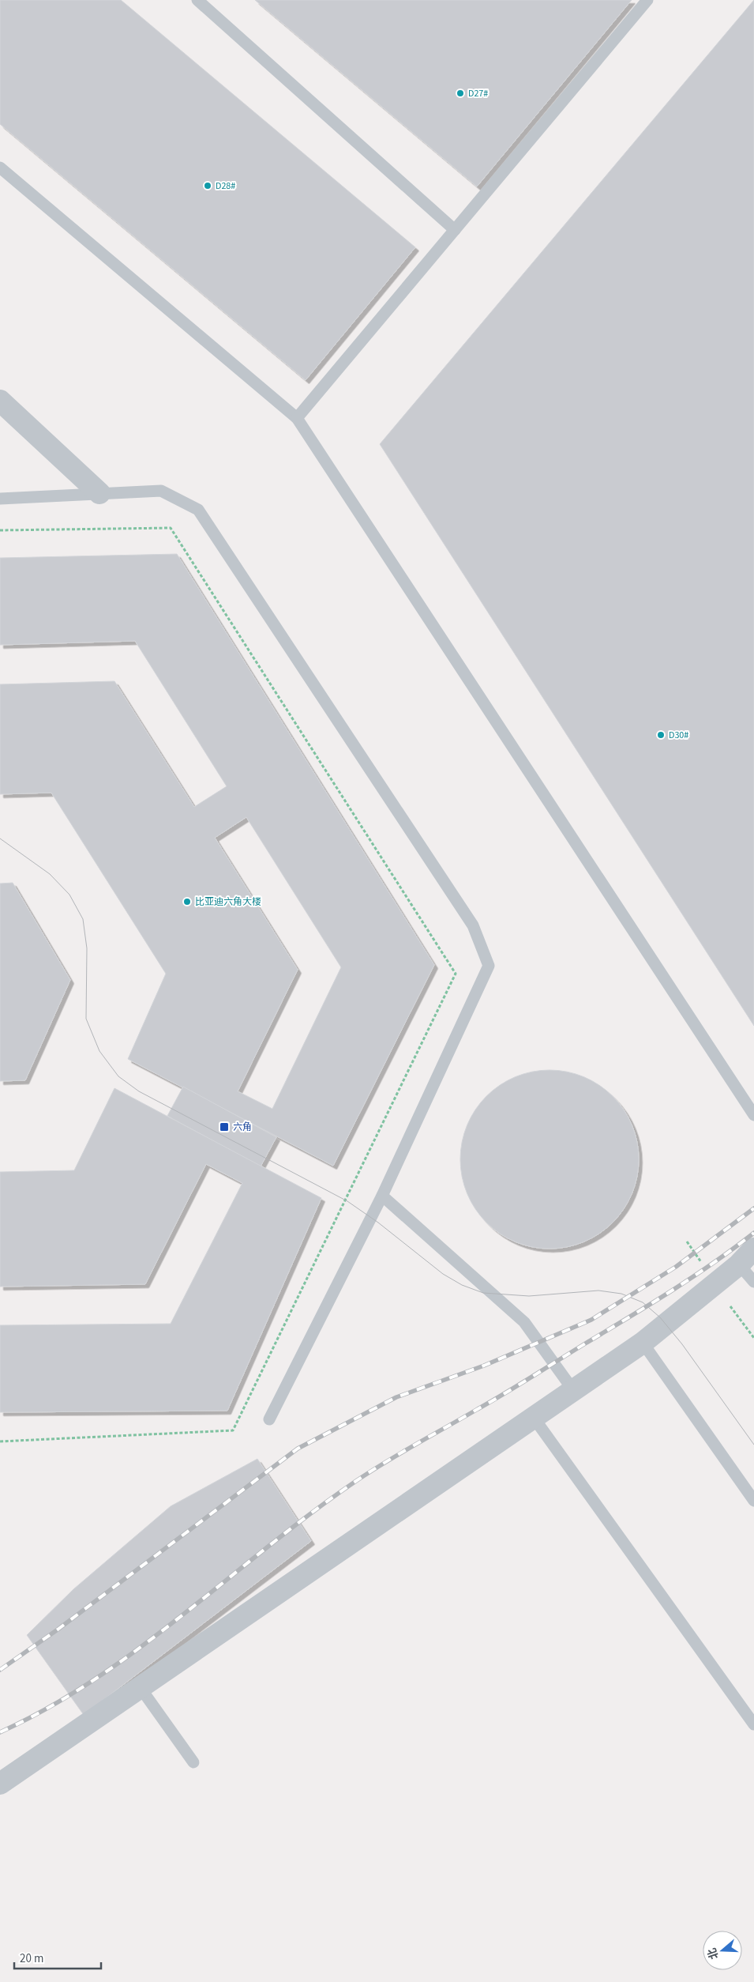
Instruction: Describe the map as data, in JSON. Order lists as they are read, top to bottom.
{
  "places": {
    "other": [
      "D27#",
      "D28#",
      "D30#",
      "比亚迪六角大楼"
    ],
    "transit": ["六角"]
  },
  "scale_bar": "20 m",
  "north": "left"
}
